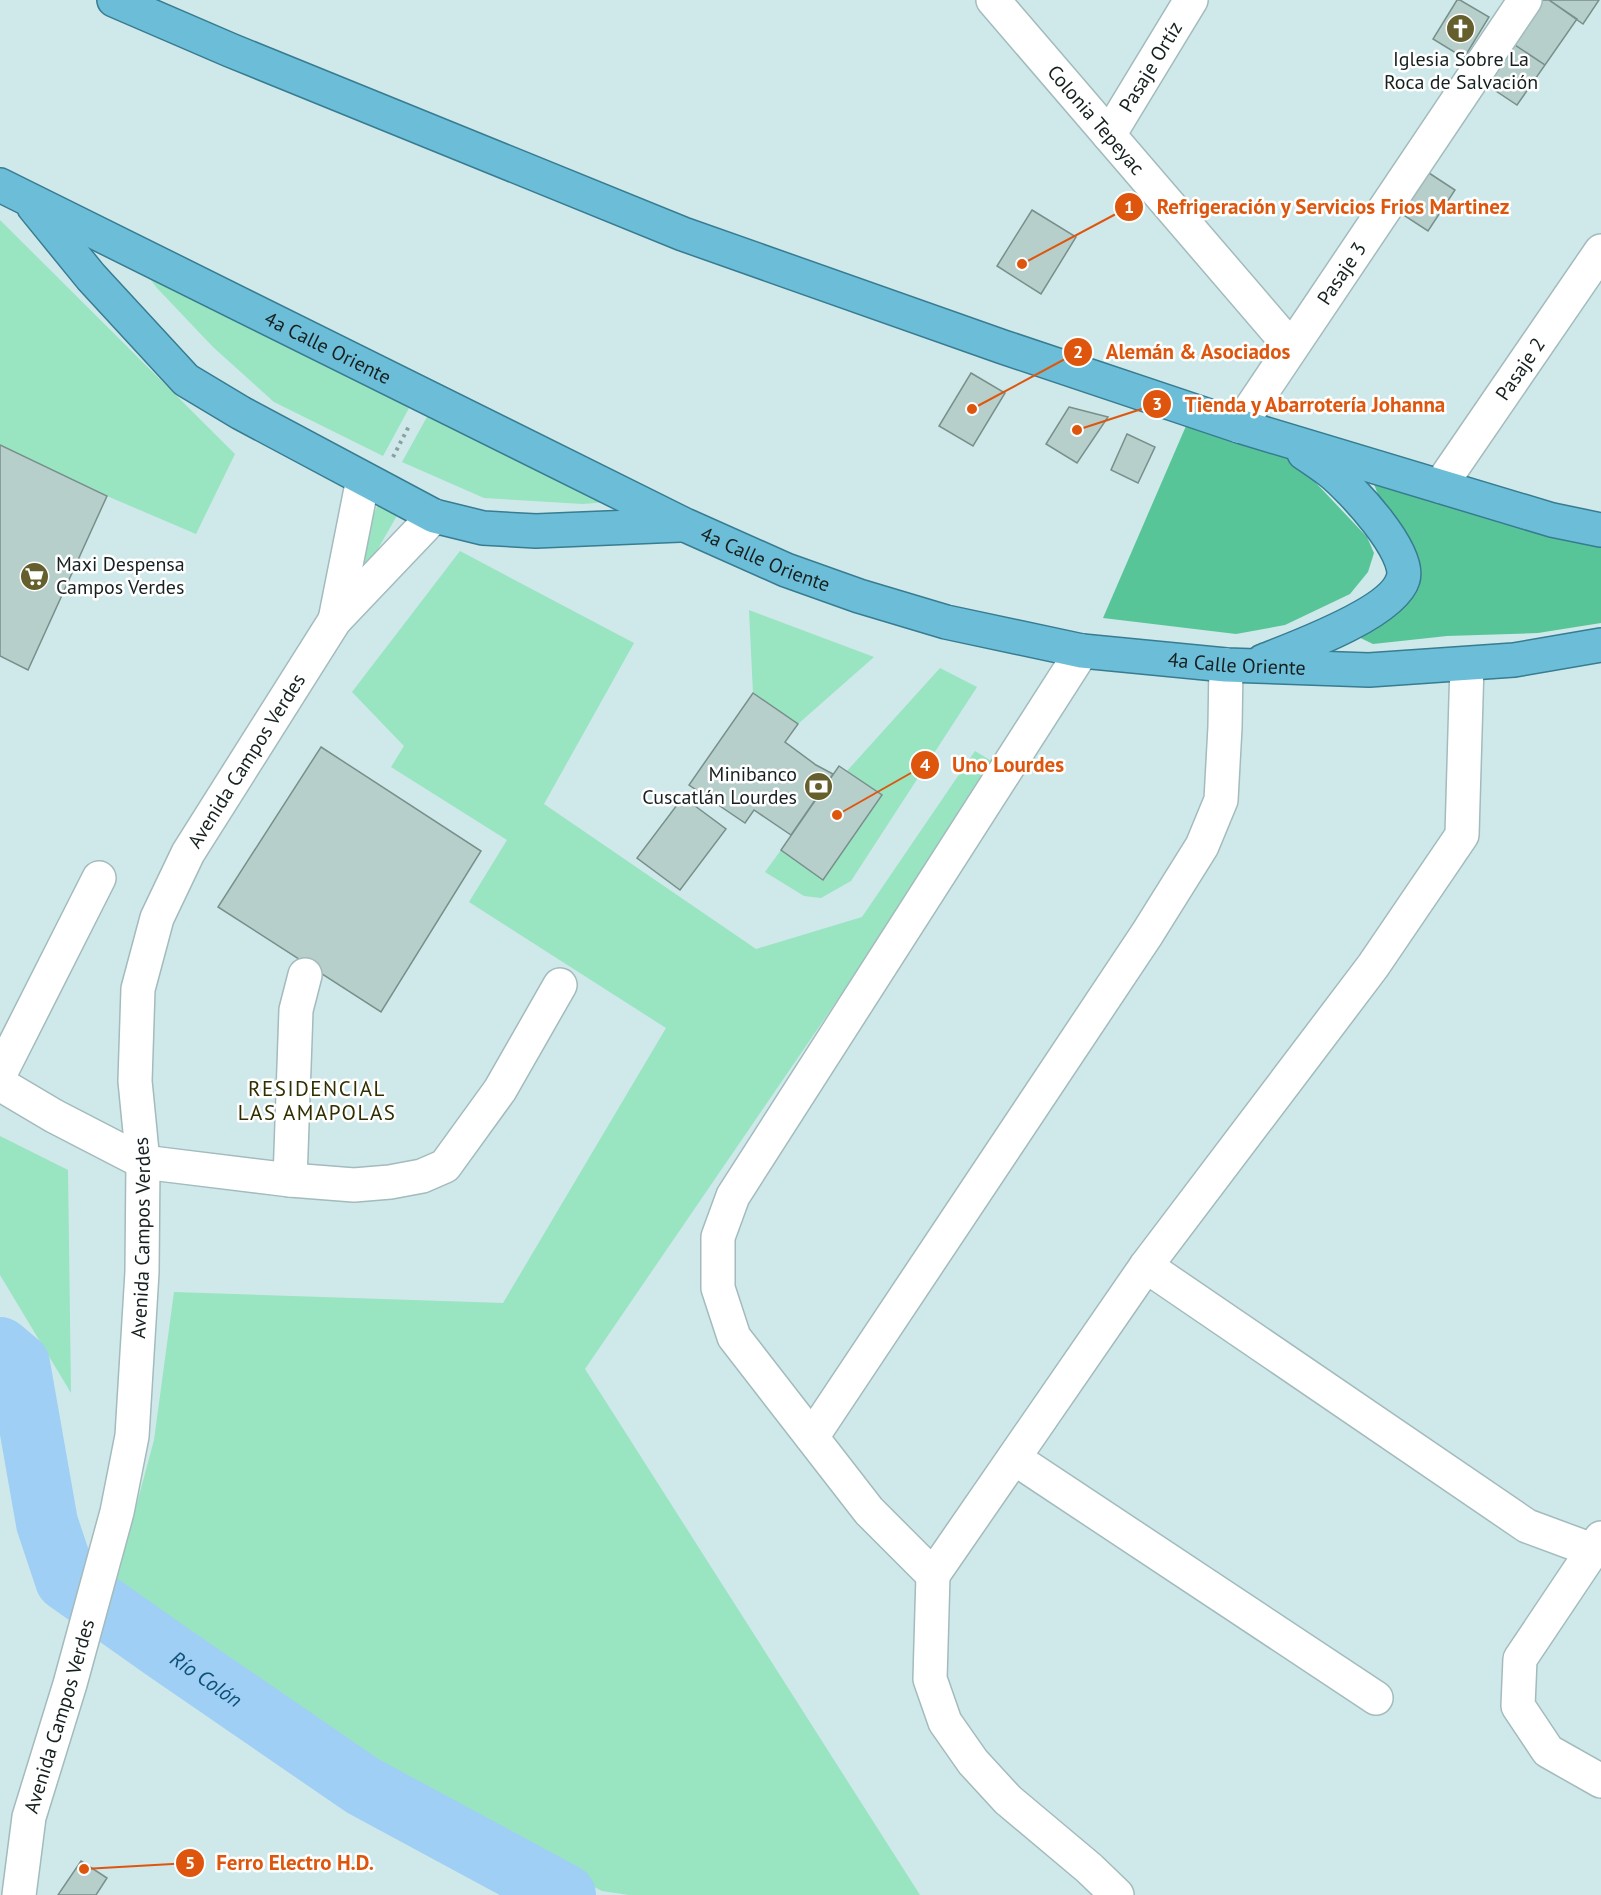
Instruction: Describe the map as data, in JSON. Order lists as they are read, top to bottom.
{
  "streets": {
    "highway": ["4a Calle Oriente"],
    "street": [
      "Pasaje Ortíz",
      "Colonia Tepeyac",
      "Pasaje 3",
      "Pasaje 2",
      "Avenida Campos Verdes"
    ]
  },
  "crossings": [
    ["Pasaje Ortíz", "Colonia Tepeyac"],
    ["Colonia Tepeyac", "Pasaje 3"]
  ],
  "districts": ["RESIDENCIAL LAS AMAPOLAS"],
  "water": ["Río Colón"],
  "places": {
    "church": ["Iglesia Sobre La Roca de Salvación"],
    "other": [
      "Refrigeración y Servicios Frios Martinez",
      "Alemán & Asociados",
      "Tienda y Abarrotería Johanna",
      "Uno Lourdes",
      "Ferro Electro H.D."
    ],
    "supermarket": ["Maxi Despensa Campos Verdes"],
    "bank": ["Minibanco Cuscatlán Lourdes"]
  }
}
